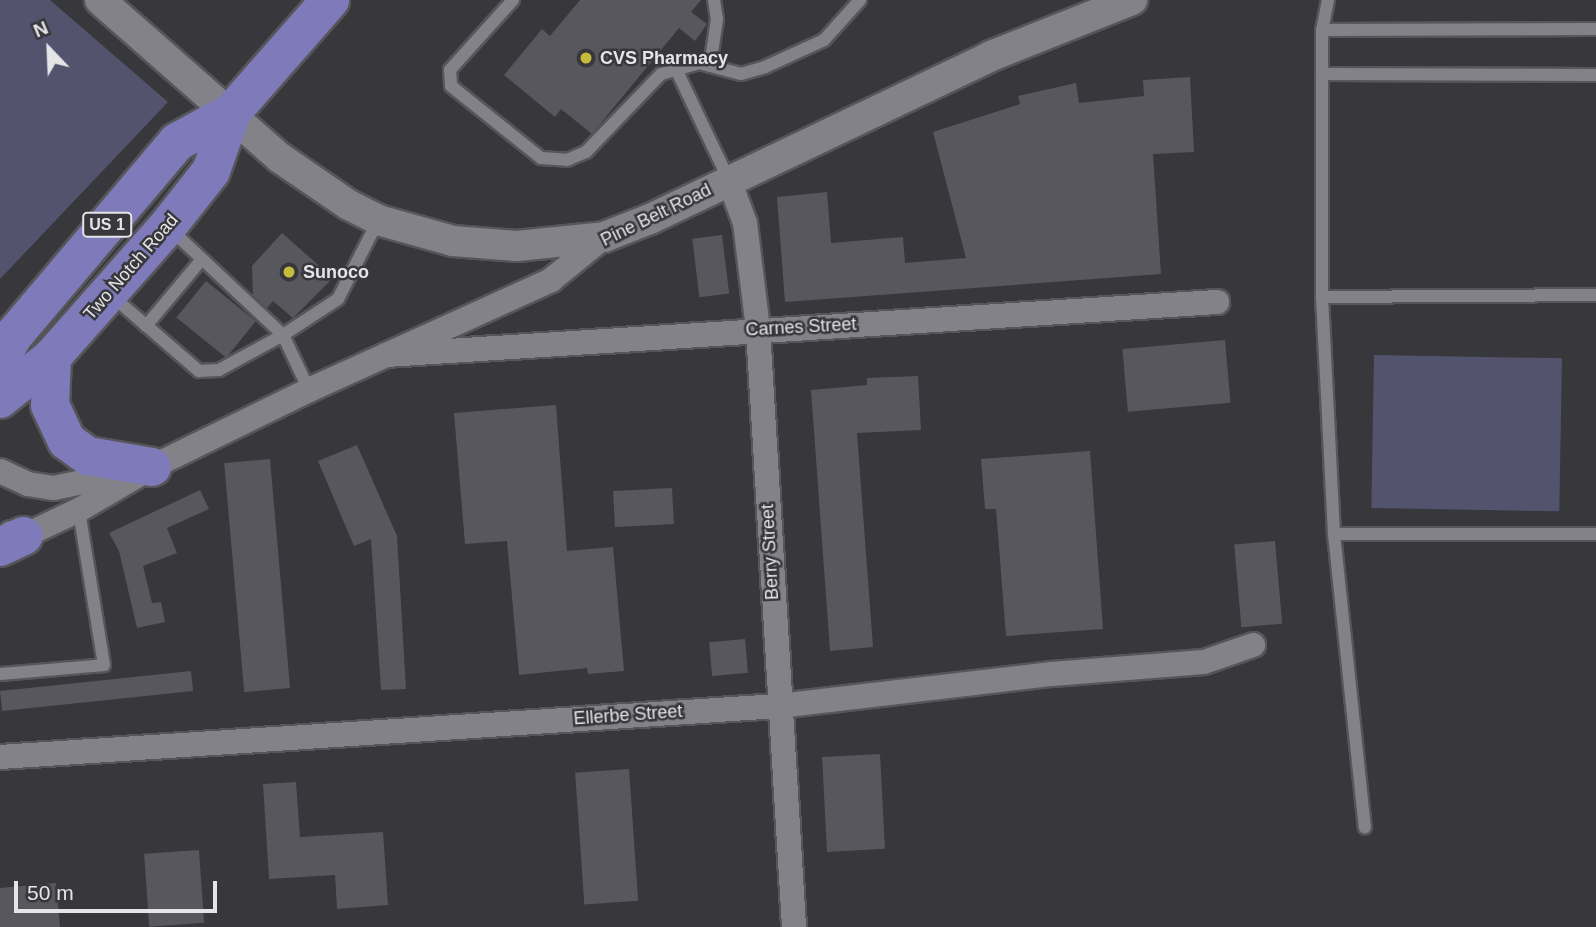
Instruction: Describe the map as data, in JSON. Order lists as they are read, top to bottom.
{
  "streets": {
    "main road": ["US 1", "Two Notch Road"],
    "street": [
      "Pine Belt Road",
      "Carnes Street",
      "Berry Street",
      "Ellerbe Street"
    ]
  },
  "crossings": [
    ["Pine Belt Road", "Carnes Street"],
    ["Pine Belt Road", "Berry Street"],
    ["Carnes Street", "Berry Street"],
    ["Berry Street", "Ellerbe Street"]
  ],
  "places": ["CVS Pharmacy", "Sunoco"],
  "scale_bar": "50 m",
  "north": "top left"
}
